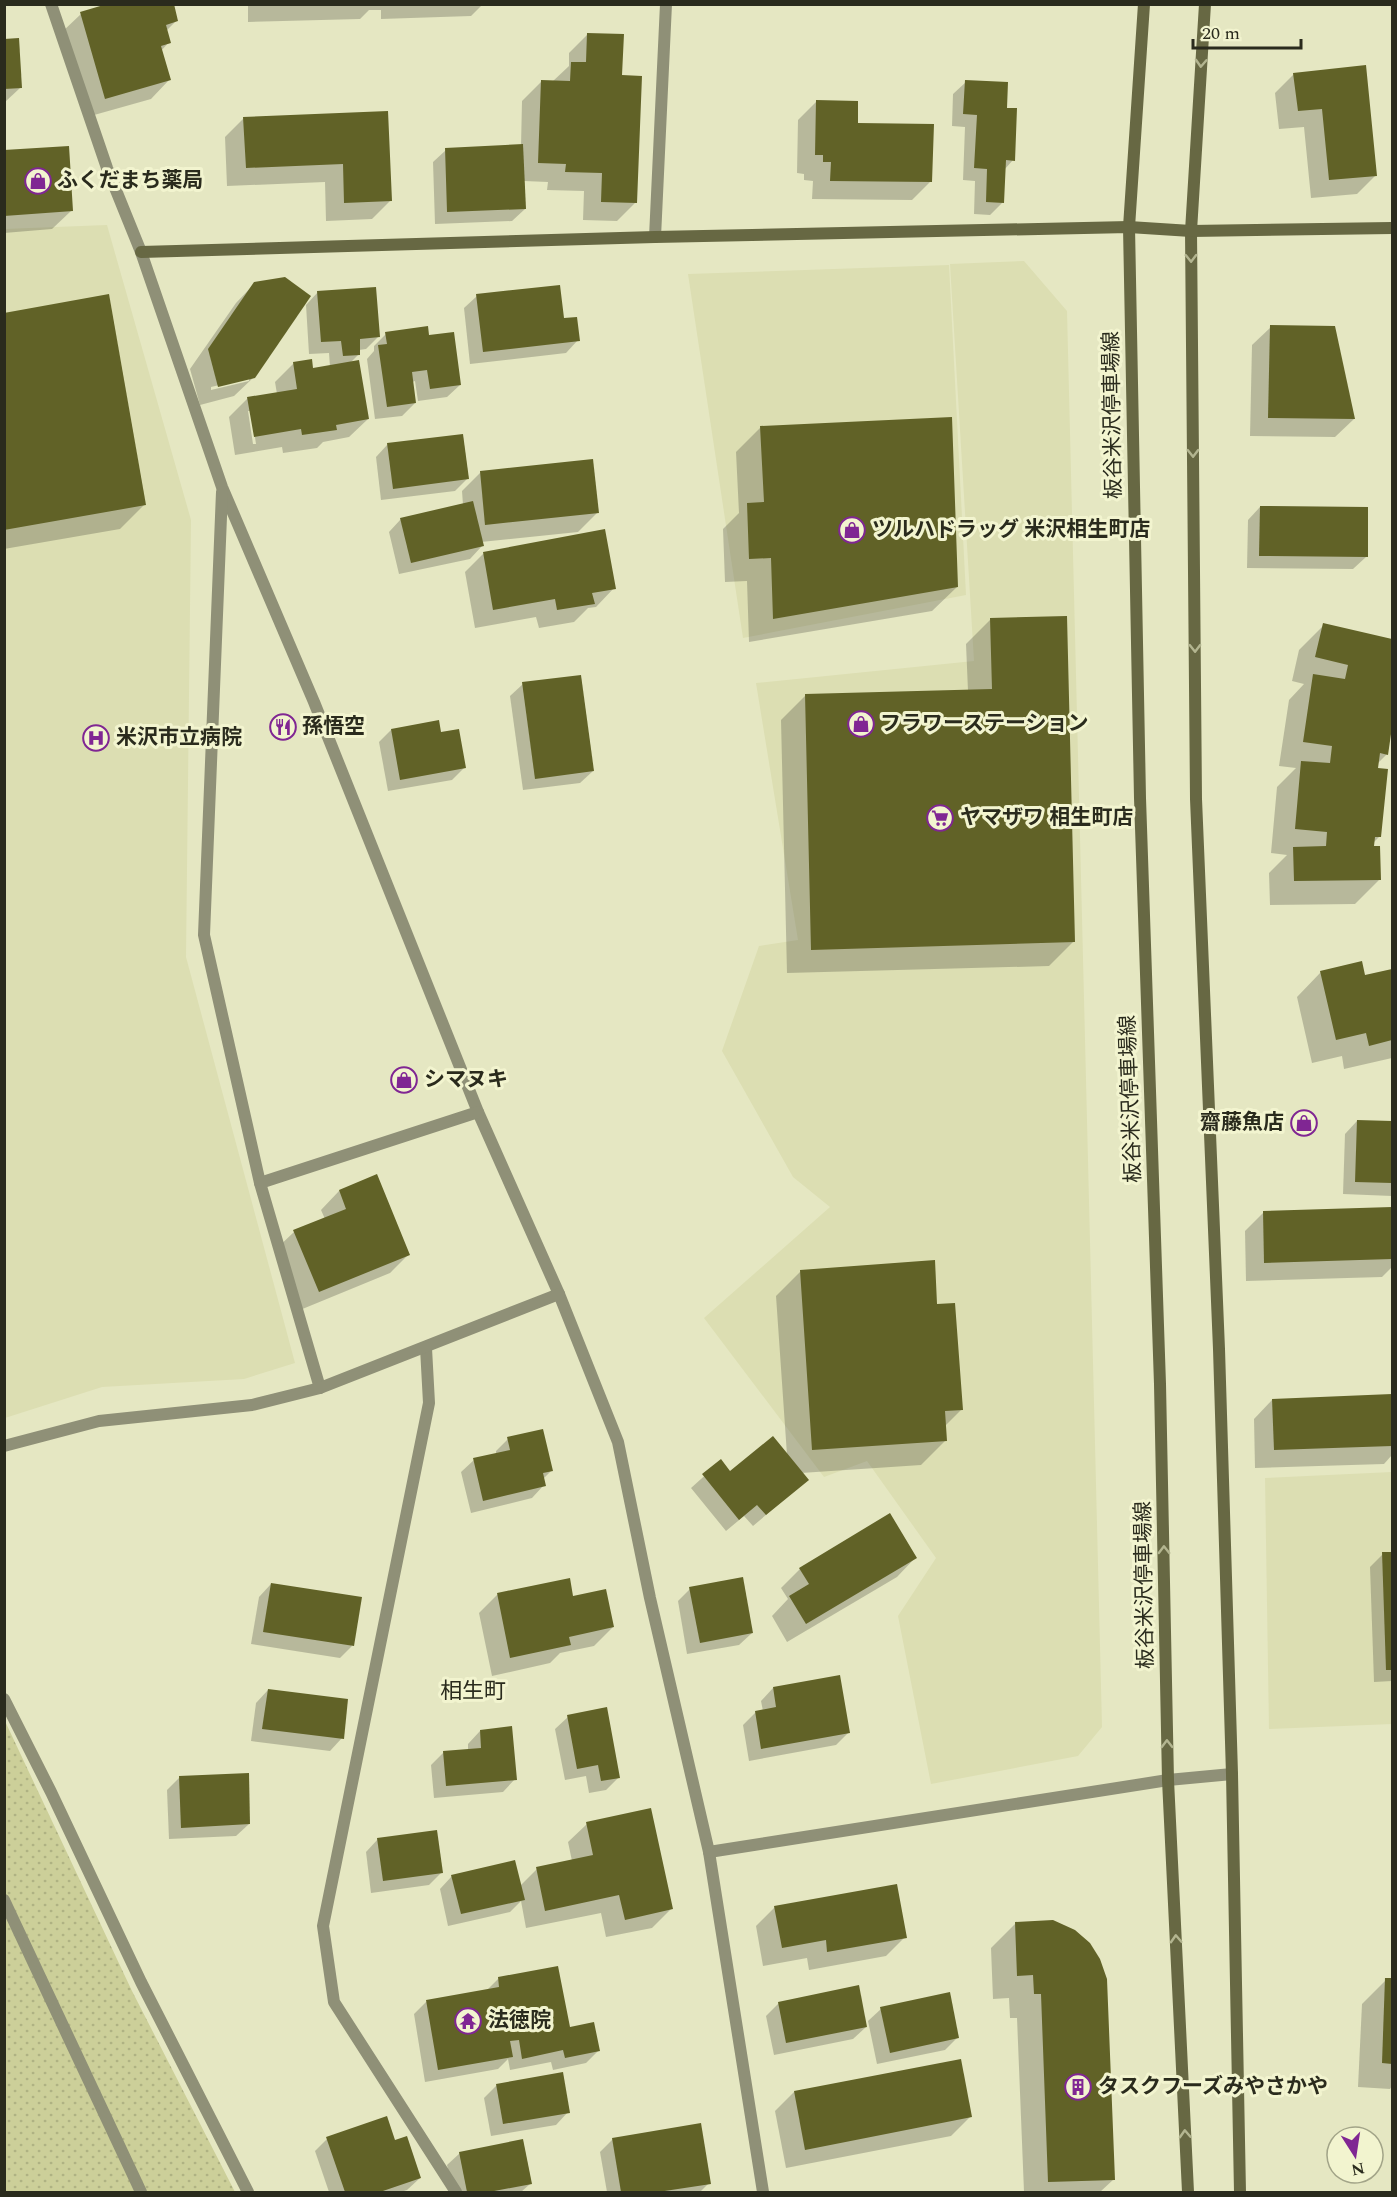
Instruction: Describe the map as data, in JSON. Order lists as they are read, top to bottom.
{
  "streets": {
    "main road": ["板谷米沢停車場線"]
  },
  "districts": ["相生町"],
  "places": {
    "shop": [
      "ふくだまち薬局",
      "ツルハドラッグ 米沢相生町店",
      "フラワーステーション",
      "シマヌキ",
      "齋藤魚店"
    ],
    "restaurant": ["孫悟空"],
    "hospital": ["米沢市立病院"],
    "supermarket": ["ヤマザワ 相生町店"],
    "temple": ["法徳院"],
    "building": ["タスクフーズみやさかや"]
  },
  "scale_bar": "20 m",
  "north": "bottom"
}
